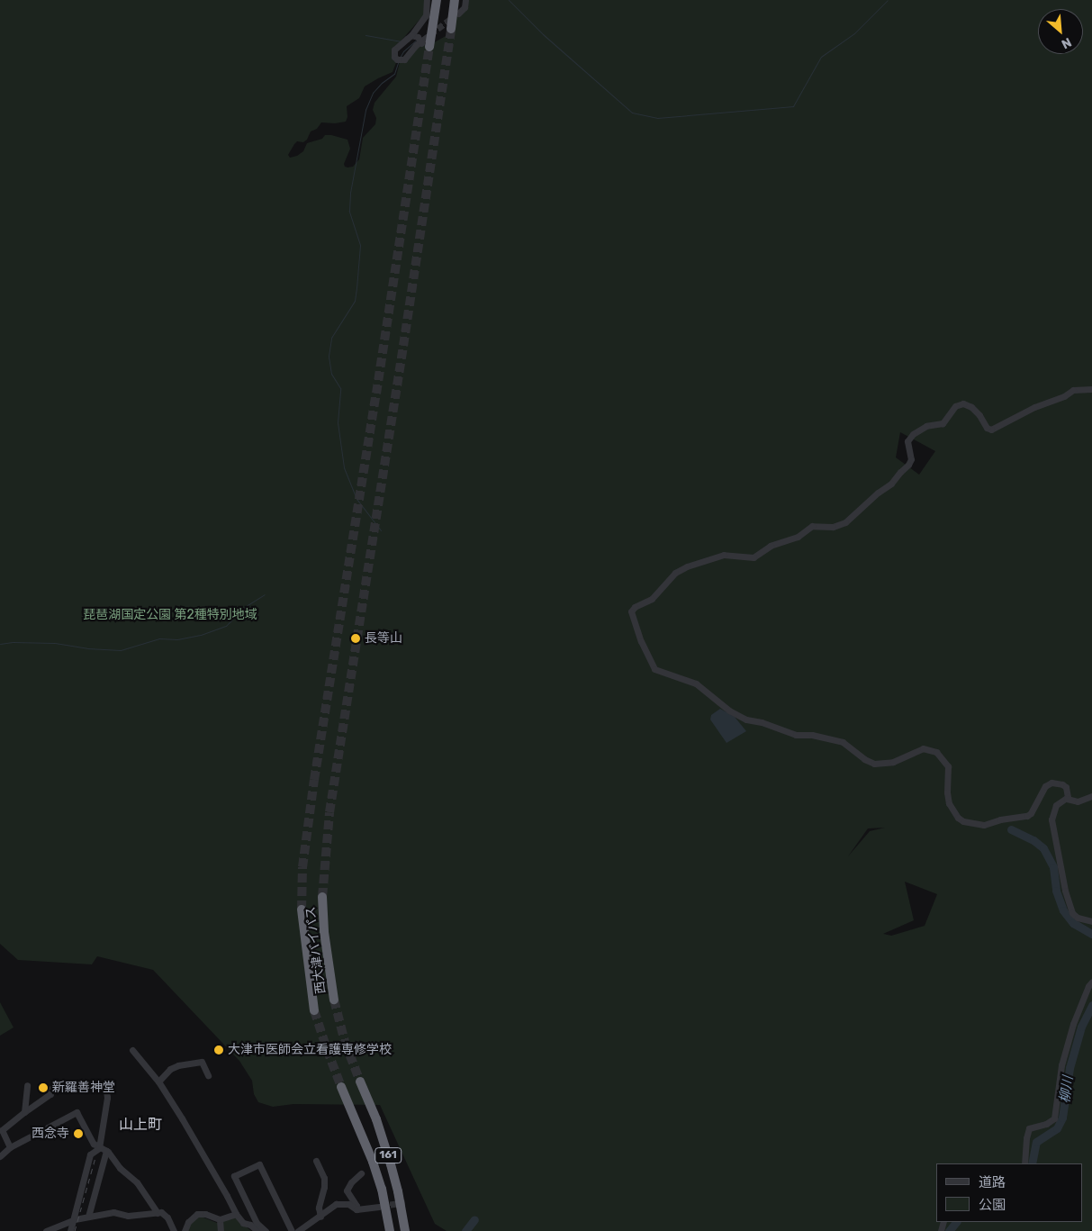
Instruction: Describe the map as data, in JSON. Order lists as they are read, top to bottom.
{
  "streets": {
    "highway": ["西大津バイパス", "161"]
  },
  "districts": ["山上町"],
  "water": ["柳川"],
  "parks": ["琵琶湖国定公園 第2種特別地域"],
  "places": [
    "長等山",
    "大津市医師会立看護専修学校",
    "新羅善神堂",
    "西念寺"
  ],
  "legend": ["道路", "公園"],
  "north": "bottom right"
}
